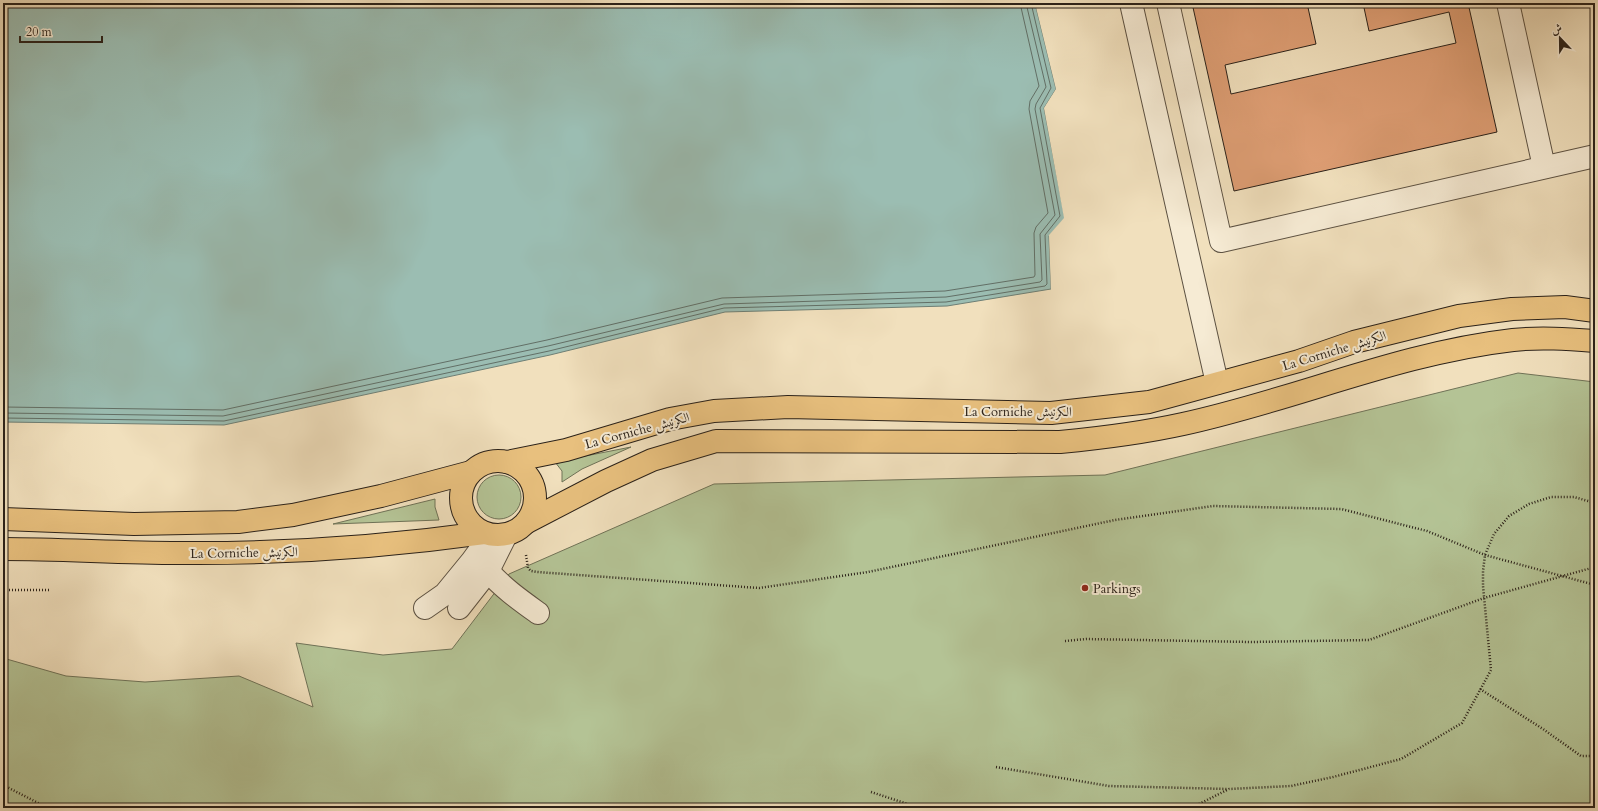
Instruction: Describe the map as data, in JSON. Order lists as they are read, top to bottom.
{
  "streets": {
    "main road": ["La Corniche الكرنيش"]
  },
  "places": ["Parkings"],
  "scale_bar": "20 m",
  "north": "top"
}
